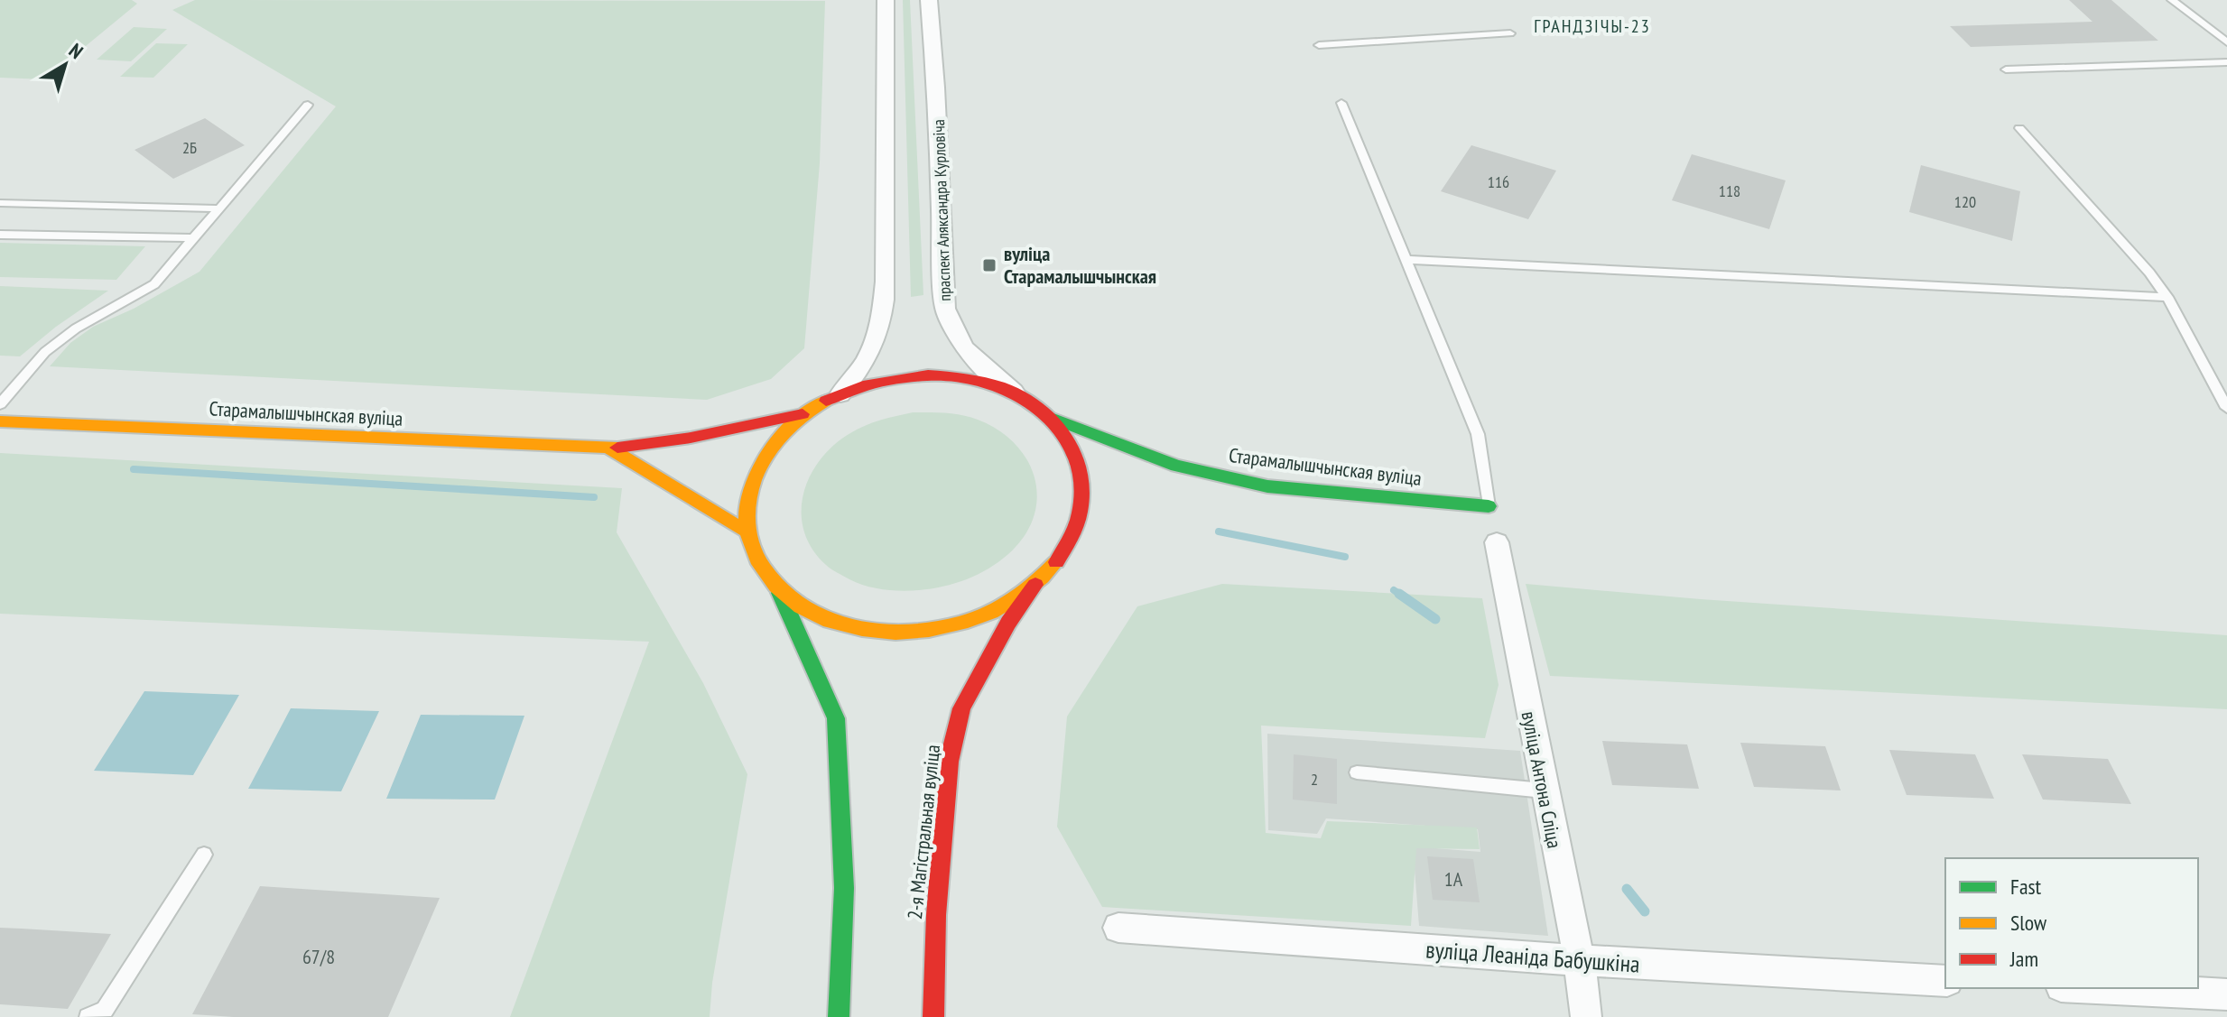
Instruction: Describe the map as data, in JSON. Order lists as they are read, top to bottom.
{
  "streets": {
    "main road": ["Старамалышчынская вуліца", "2-я Магістральная вуліца"],
    "street": ["праспект Аляксандра Курловіча", "вуліца Антона Сліца", "вуліца Леаніда Бабушкіна"]
  },
  "crossings": [
    ["праспект Аляксандра Курловіча", "Старамалышчынская вуліца"],
    ["Старамалышчынская вуліца", "2-я Магістральная вуліца"],
    ["вуліца Антона Сліца", "вуліца Леаніда Бабушкіна"]
  ],
  "districts": ["ГРАНДЗІЧЫ-23"],
  "places": {
    "transit": ["вуліца Старамалышчынская"]
  },
  "house_numbers": [
    "2Б",
    "116",
    "118",
    "120",
    "2",
    "1А",
    "67/8"
  ],
  "legend": ["Fast", "Slow", "Jam"],
  "north": "top right"
}
